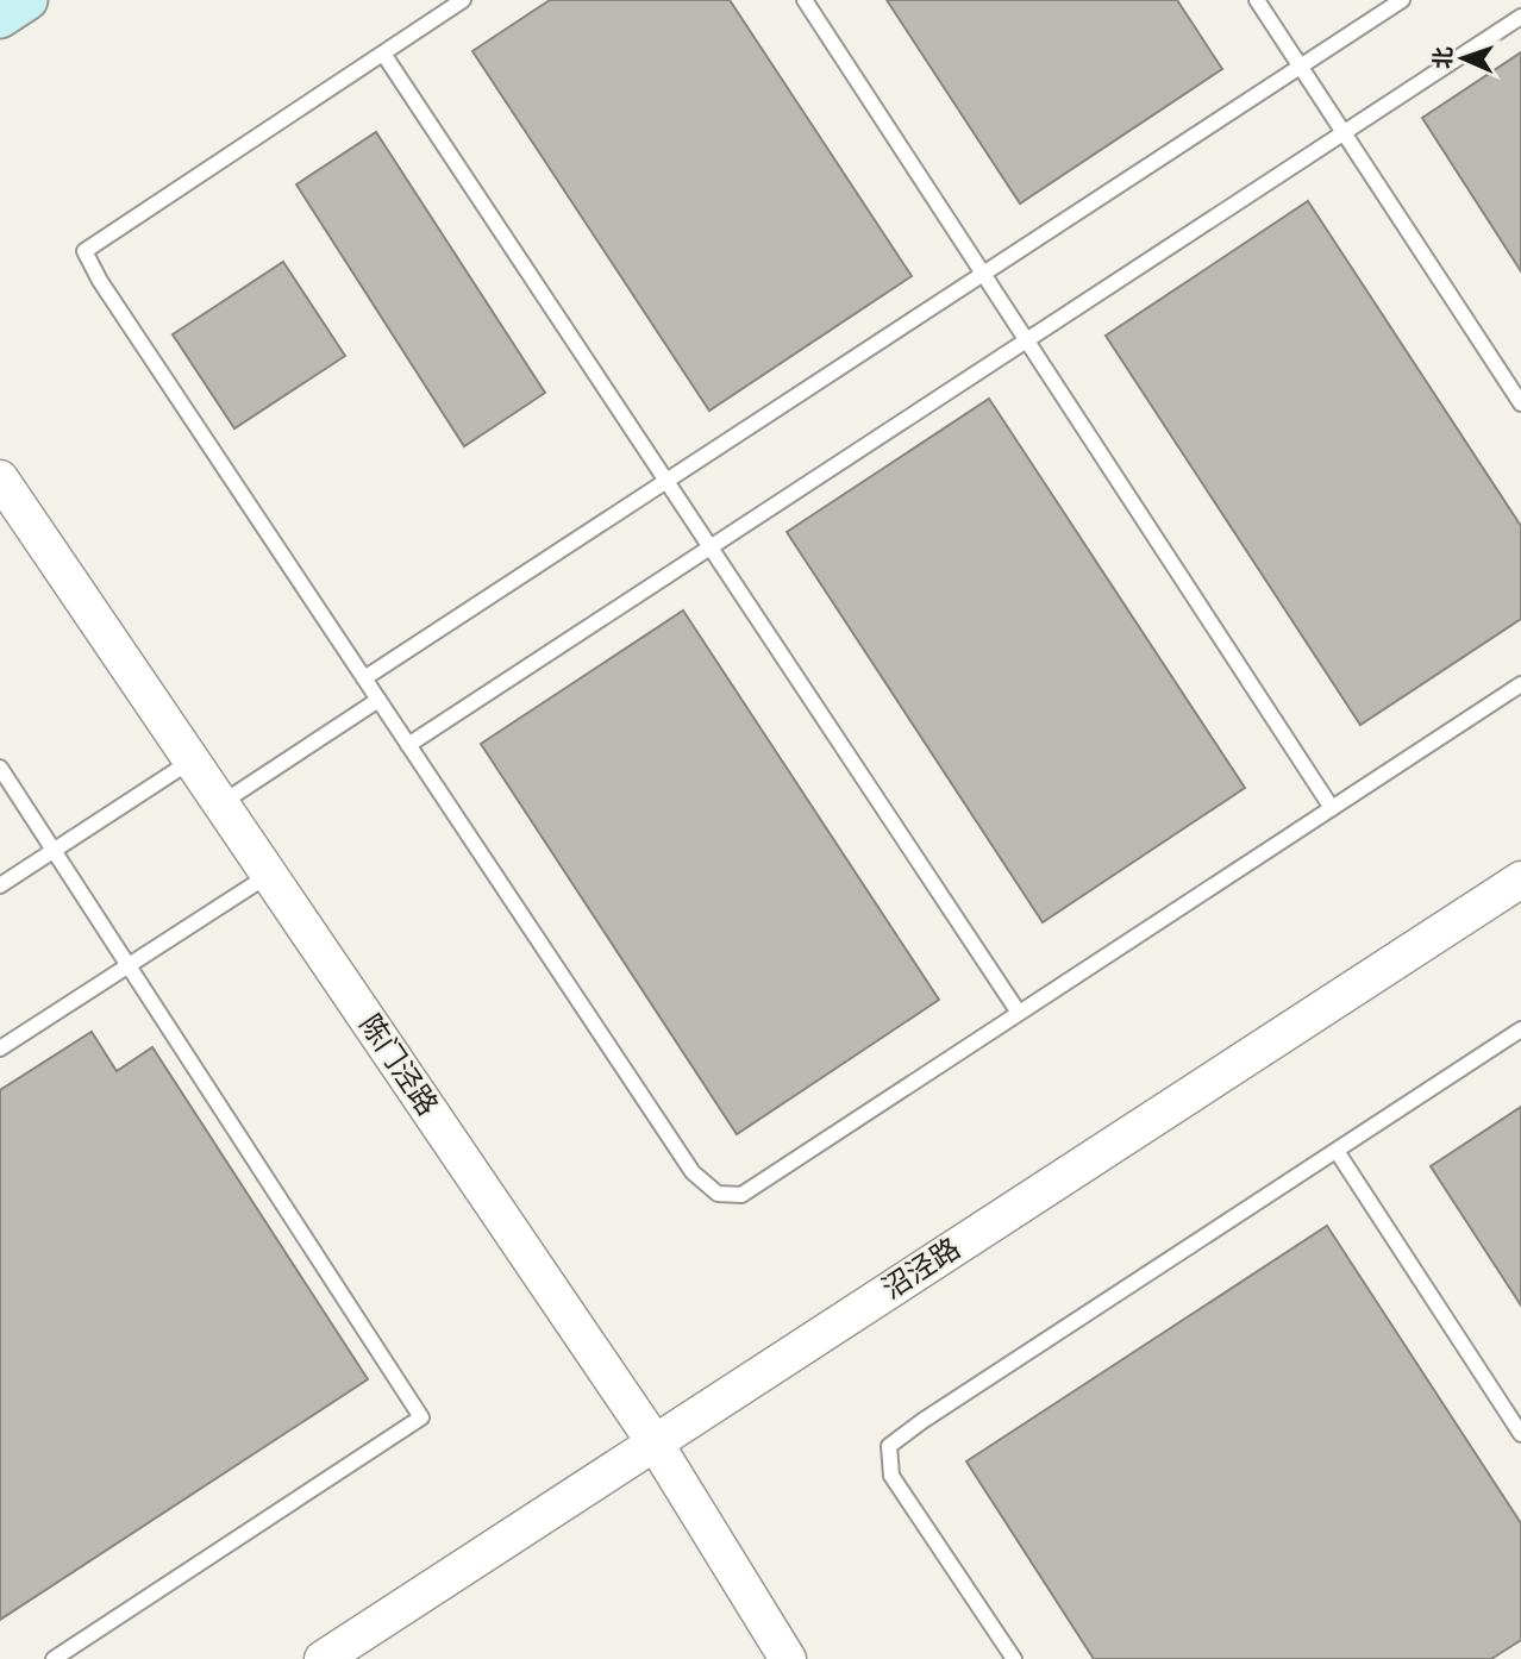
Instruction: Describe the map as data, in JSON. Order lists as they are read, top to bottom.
{
  "streets": {
    "street": ["陈门泾路", "沼泾路"]
  },
  "crossings": [
    ["陈门泾路", "沼泾路"]
  ],
  "north": "left"
}
